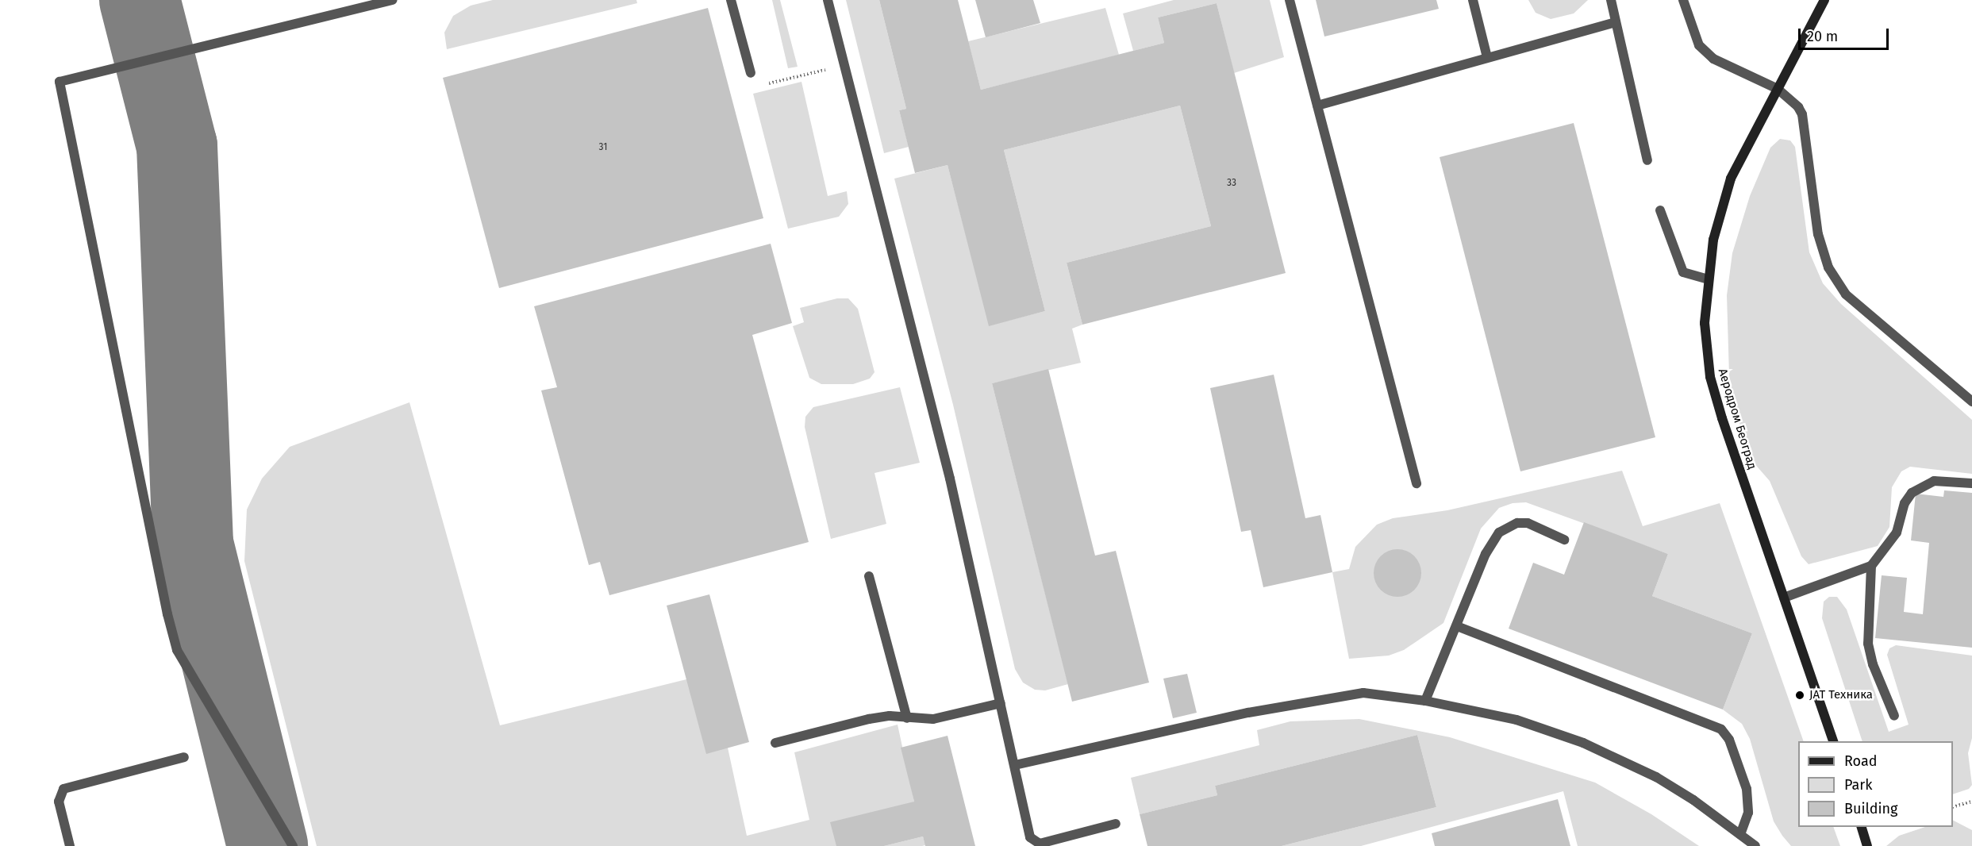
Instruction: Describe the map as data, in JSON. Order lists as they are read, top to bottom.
{
  "streets": {
    "street": ["Аеродром Београд"]
  },
  "places": ["ЈАТ Техника"],
  "house_numbers": ["31", "33"],
  "legend": ["Road", "Park", "Building"],
  "scale_bar": "20 m"
}
